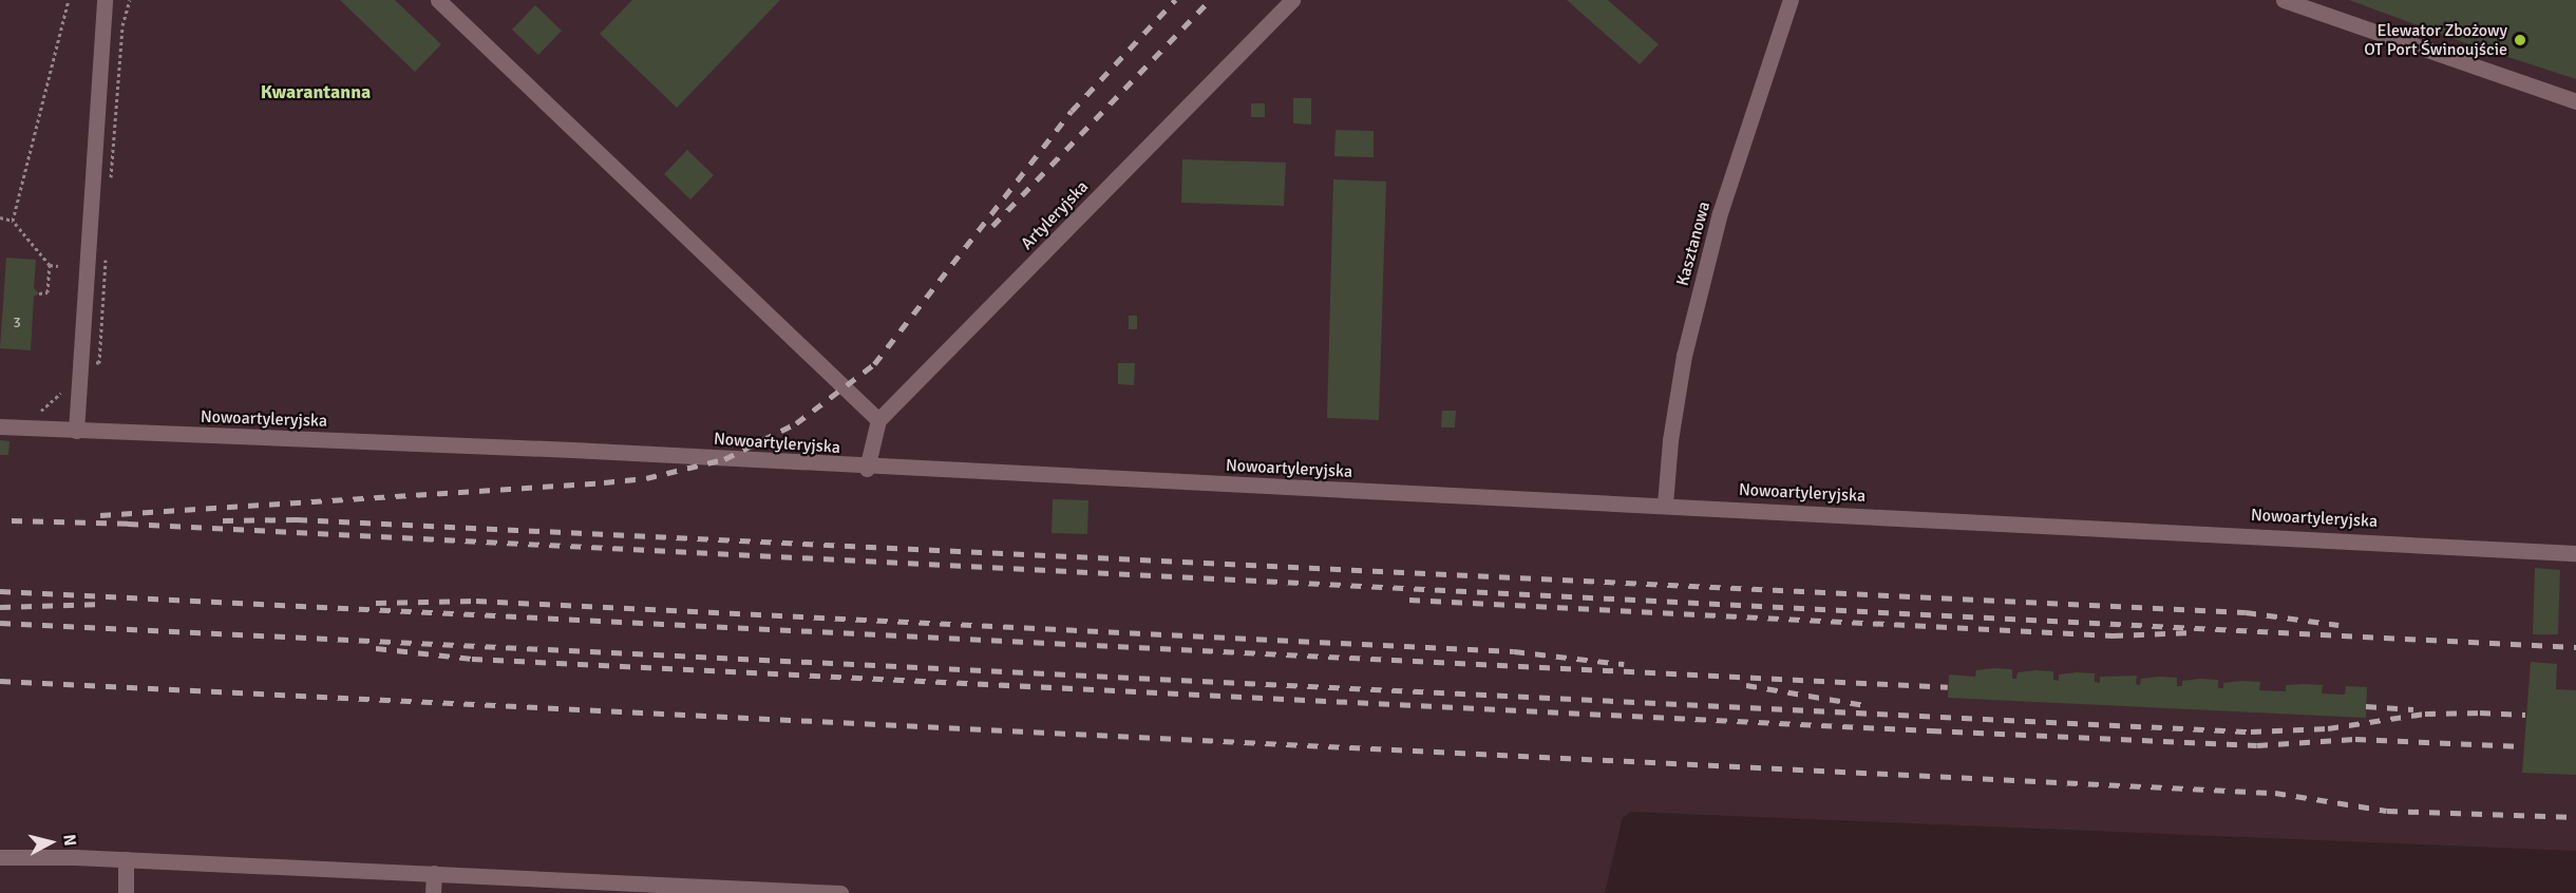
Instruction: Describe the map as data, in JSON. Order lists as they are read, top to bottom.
{
  "streets": {
    "lane": ["Artyleryjska", "Kasztanowa", "Nowoartyleryjska"]
  },
  "crossings": [
    ["Kasztanowa", "Nowoartyleryjska"]
  ],
  "districts": ["Kwarantanna"],
  "places": ["Elewator Zbożowy OT Port Świnoujście"],
  "house_numbers": ["3"],
  "north": "right"
}
